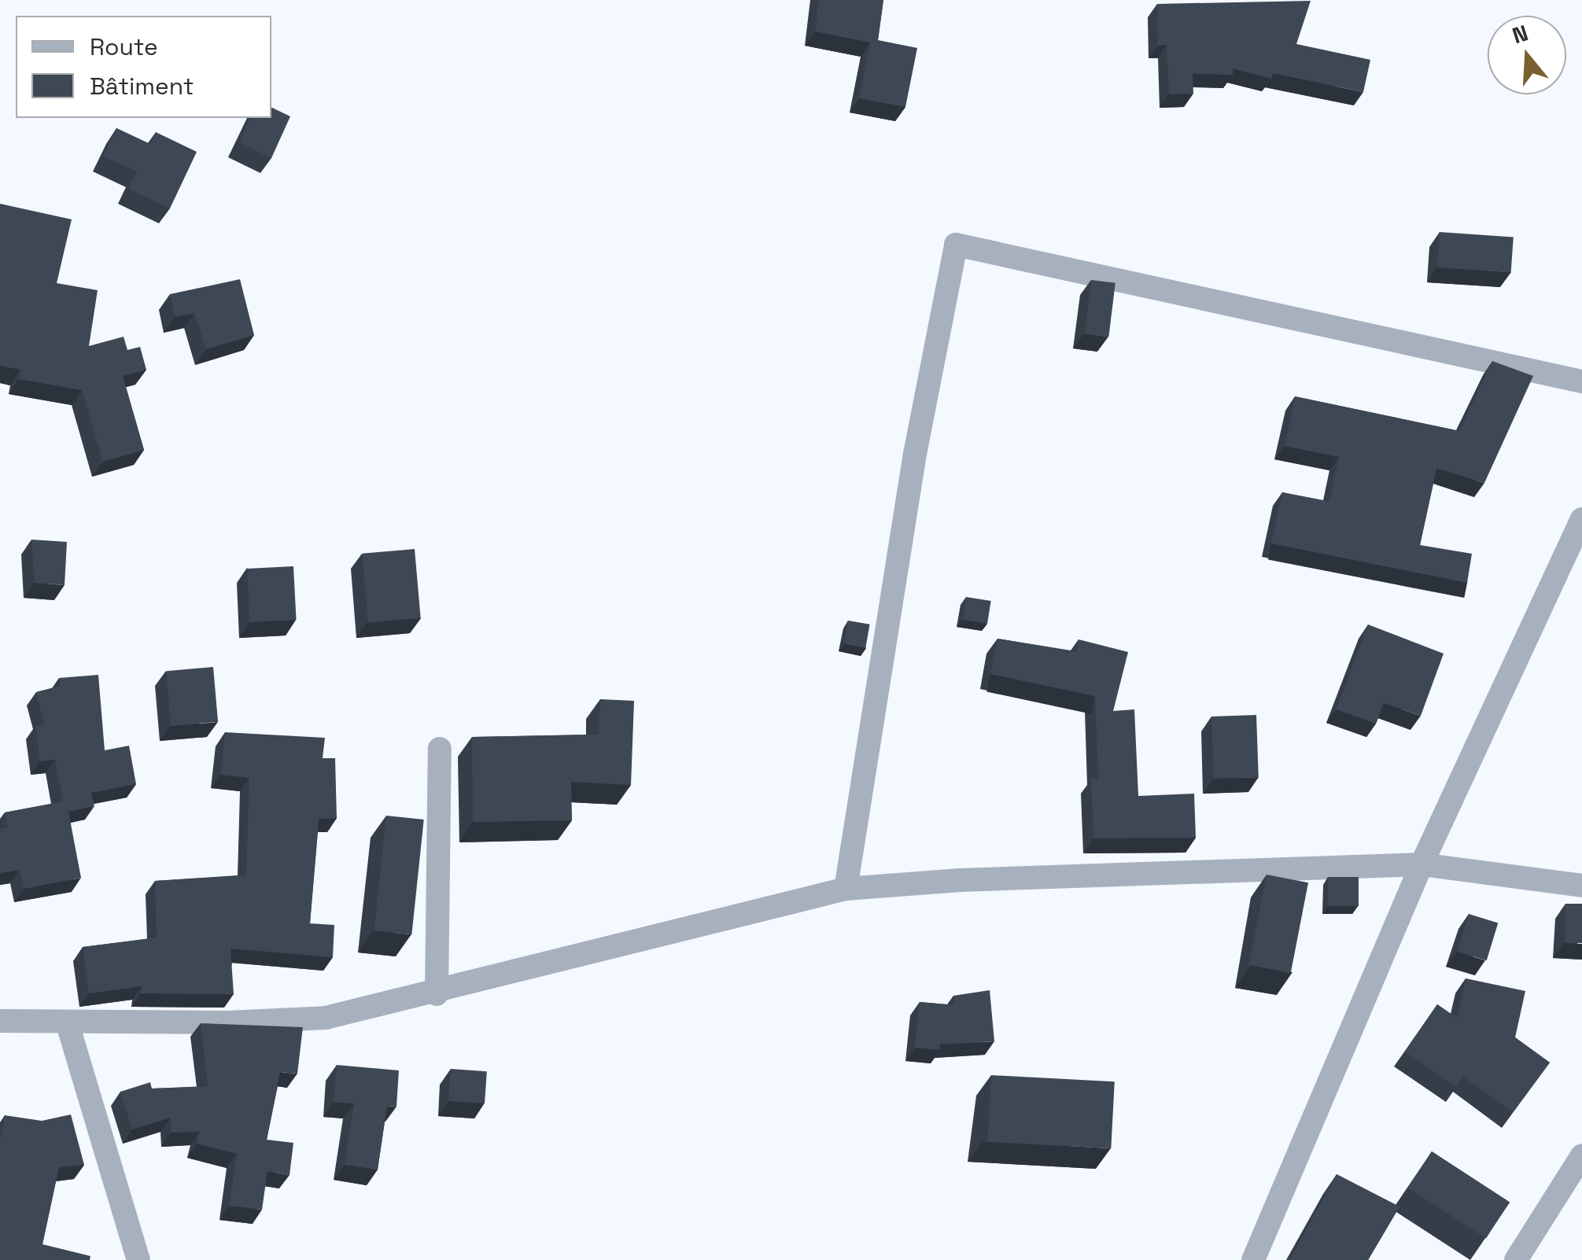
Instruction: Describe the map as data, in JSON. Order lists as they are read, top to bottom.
{
  "legend": ["Route", "Bâtiment"],
  "north": "top"
}
